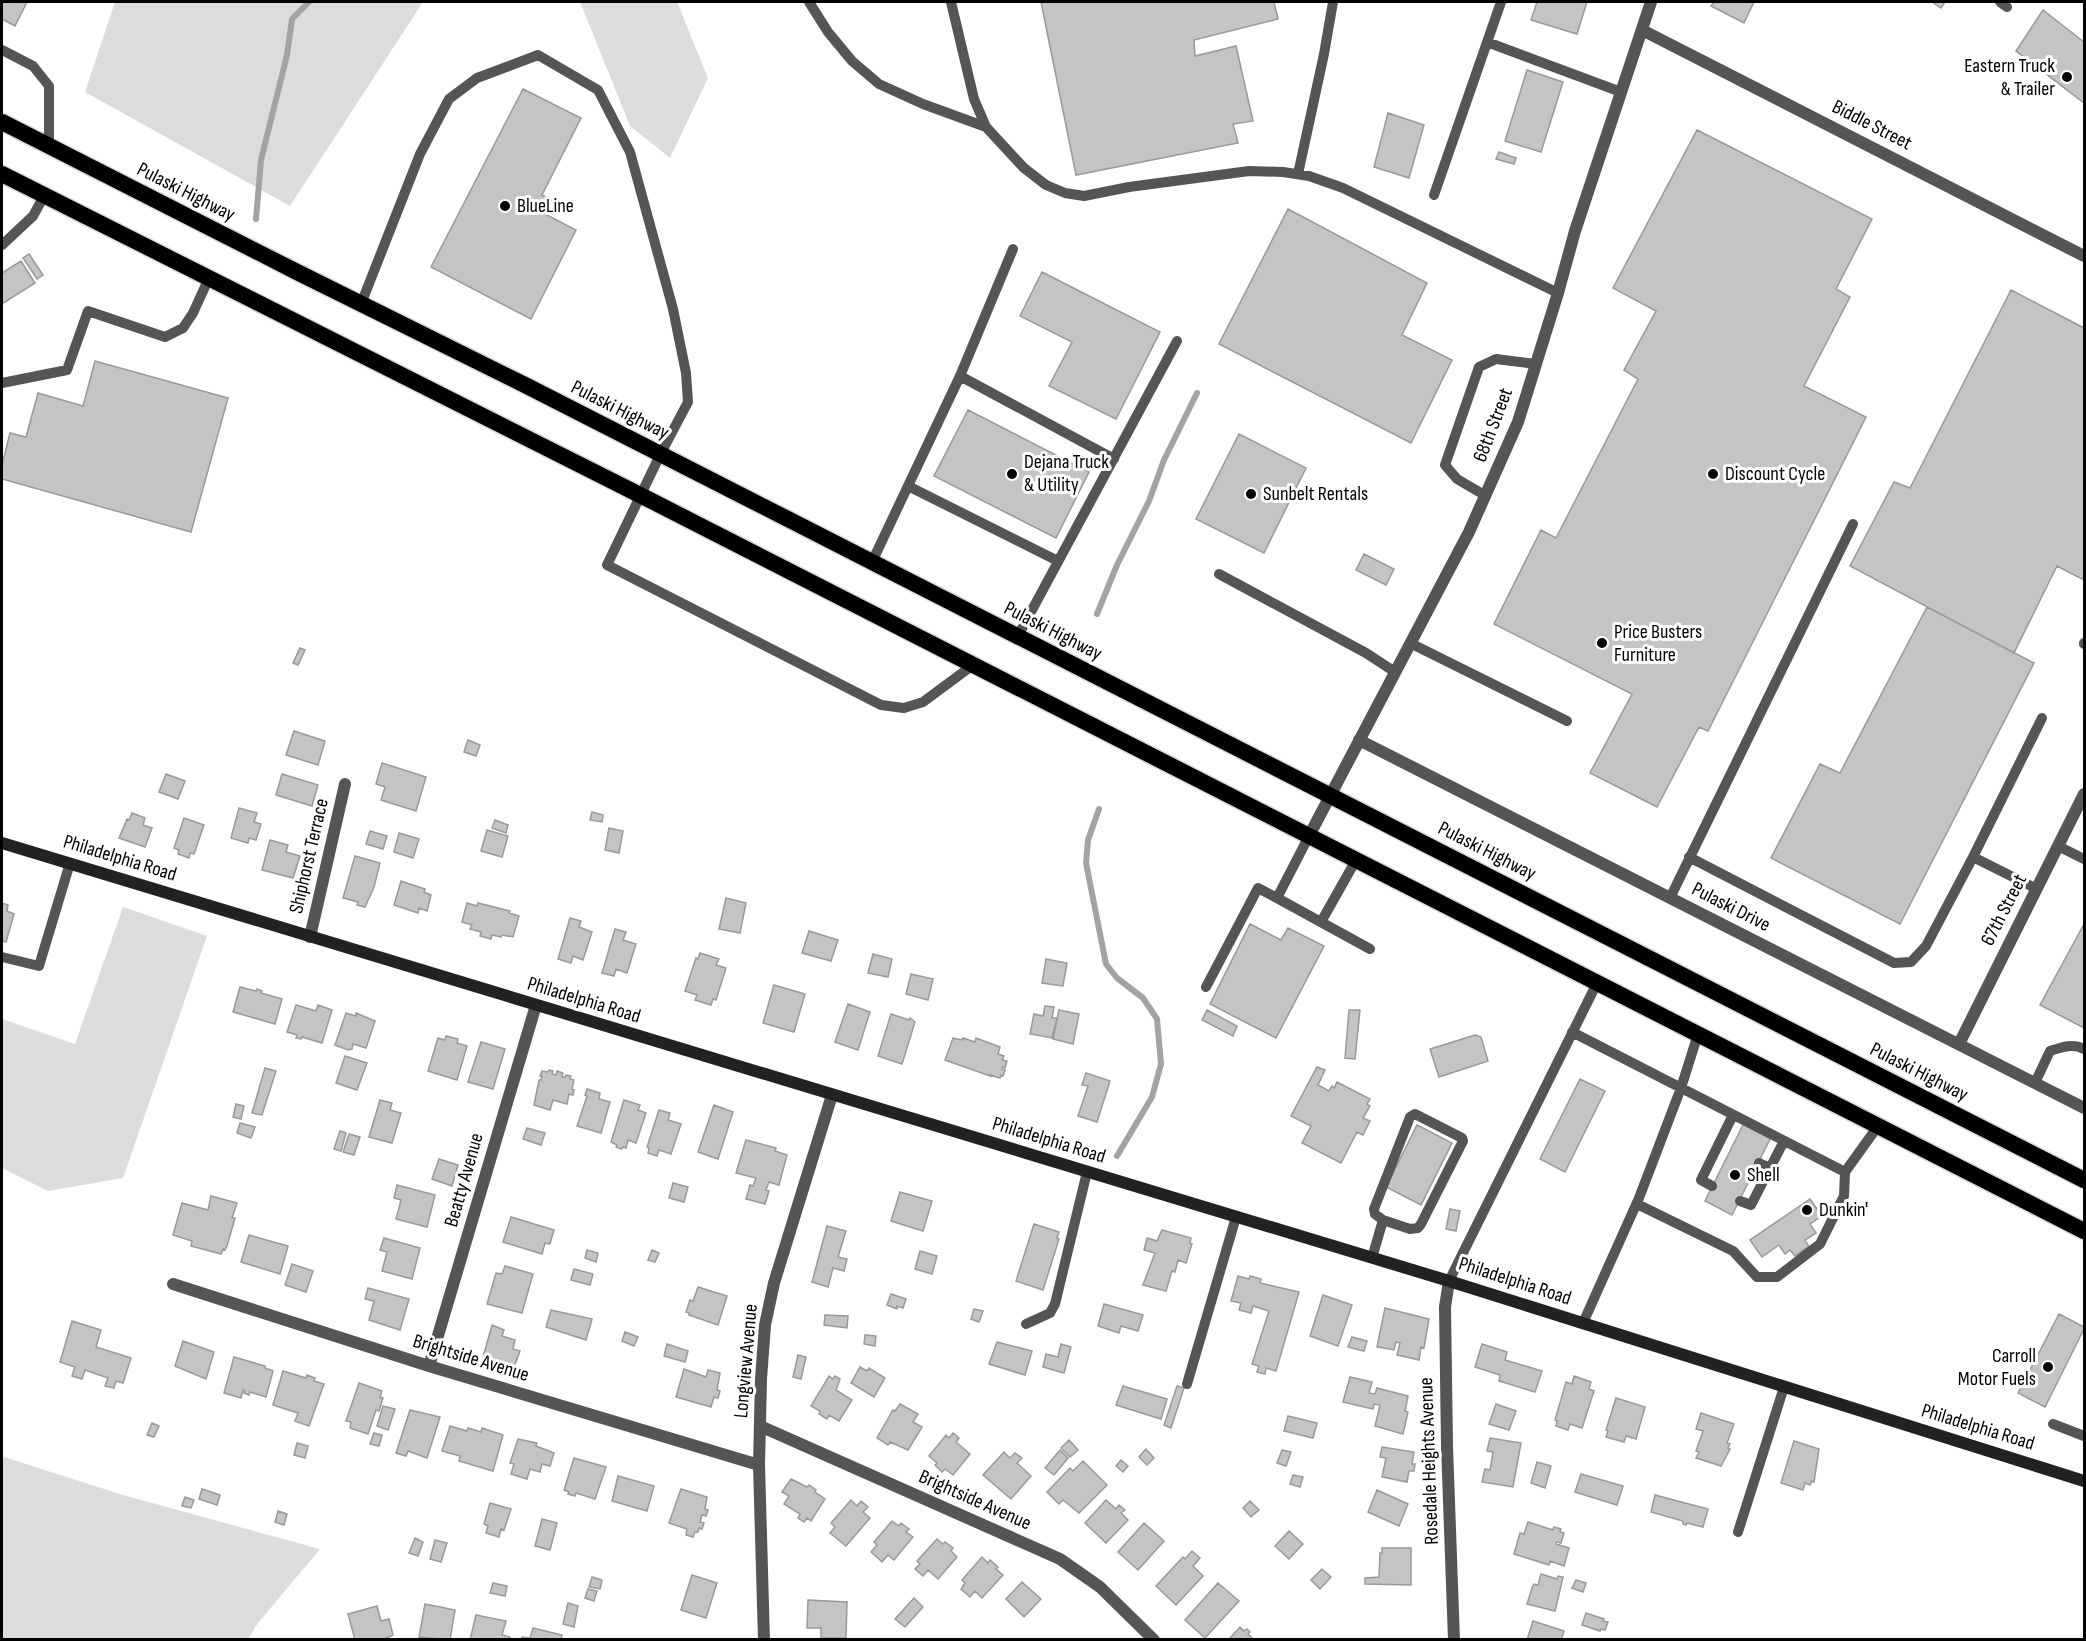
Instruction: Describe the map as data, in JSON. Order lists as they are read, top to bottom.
{
  "streets": {
    "highway": ["Pulaski Highway"],
    "main road": ["Philadelphia Road"],
    "street": [
      "Biddle Street",
      "68th Street",
      "Shiphorst Terrace",
      "Pulaski Drive",
      "67th Street",
      "Beatty Avenue",
      "Brightside Avenue",
      "Longview Avenue",
      "Rosedale Heights Avenue"
    ]
  },
  "crossings": [
    ["Biddle Street", "68th Street"],
    ["Pulaski Highway", "68th Street"],
    ["68th Street", "Pulaski Drive"],
    ["Shiphorst Terrace", "Philadelphia Road"],
    ["Philadelphia Road", "Beatty Avenue"],
    ["Philadelphia Road", "Longview Avenue"],
    ["Philadelphia Road", "Rosedale Heights Avenue"],
    ["Pulaski Drive", "67th Street"],
    ["Beatty Avenue", "Brightside Avenue"],
    ["Brightside Avenue", "Longview Avenue"]
  ],
  "places": [
    "Eastern Truck & Trailer",
    "BlueLine",
    "Dejana Truck & Utility",
    "Discount Cycle",
    "Sunbelt Rentals",
    "Price Busters Furniture",
    "Shell",
    "Dunkin'",
    "Carroll Motor Fuels"
  ]
}
